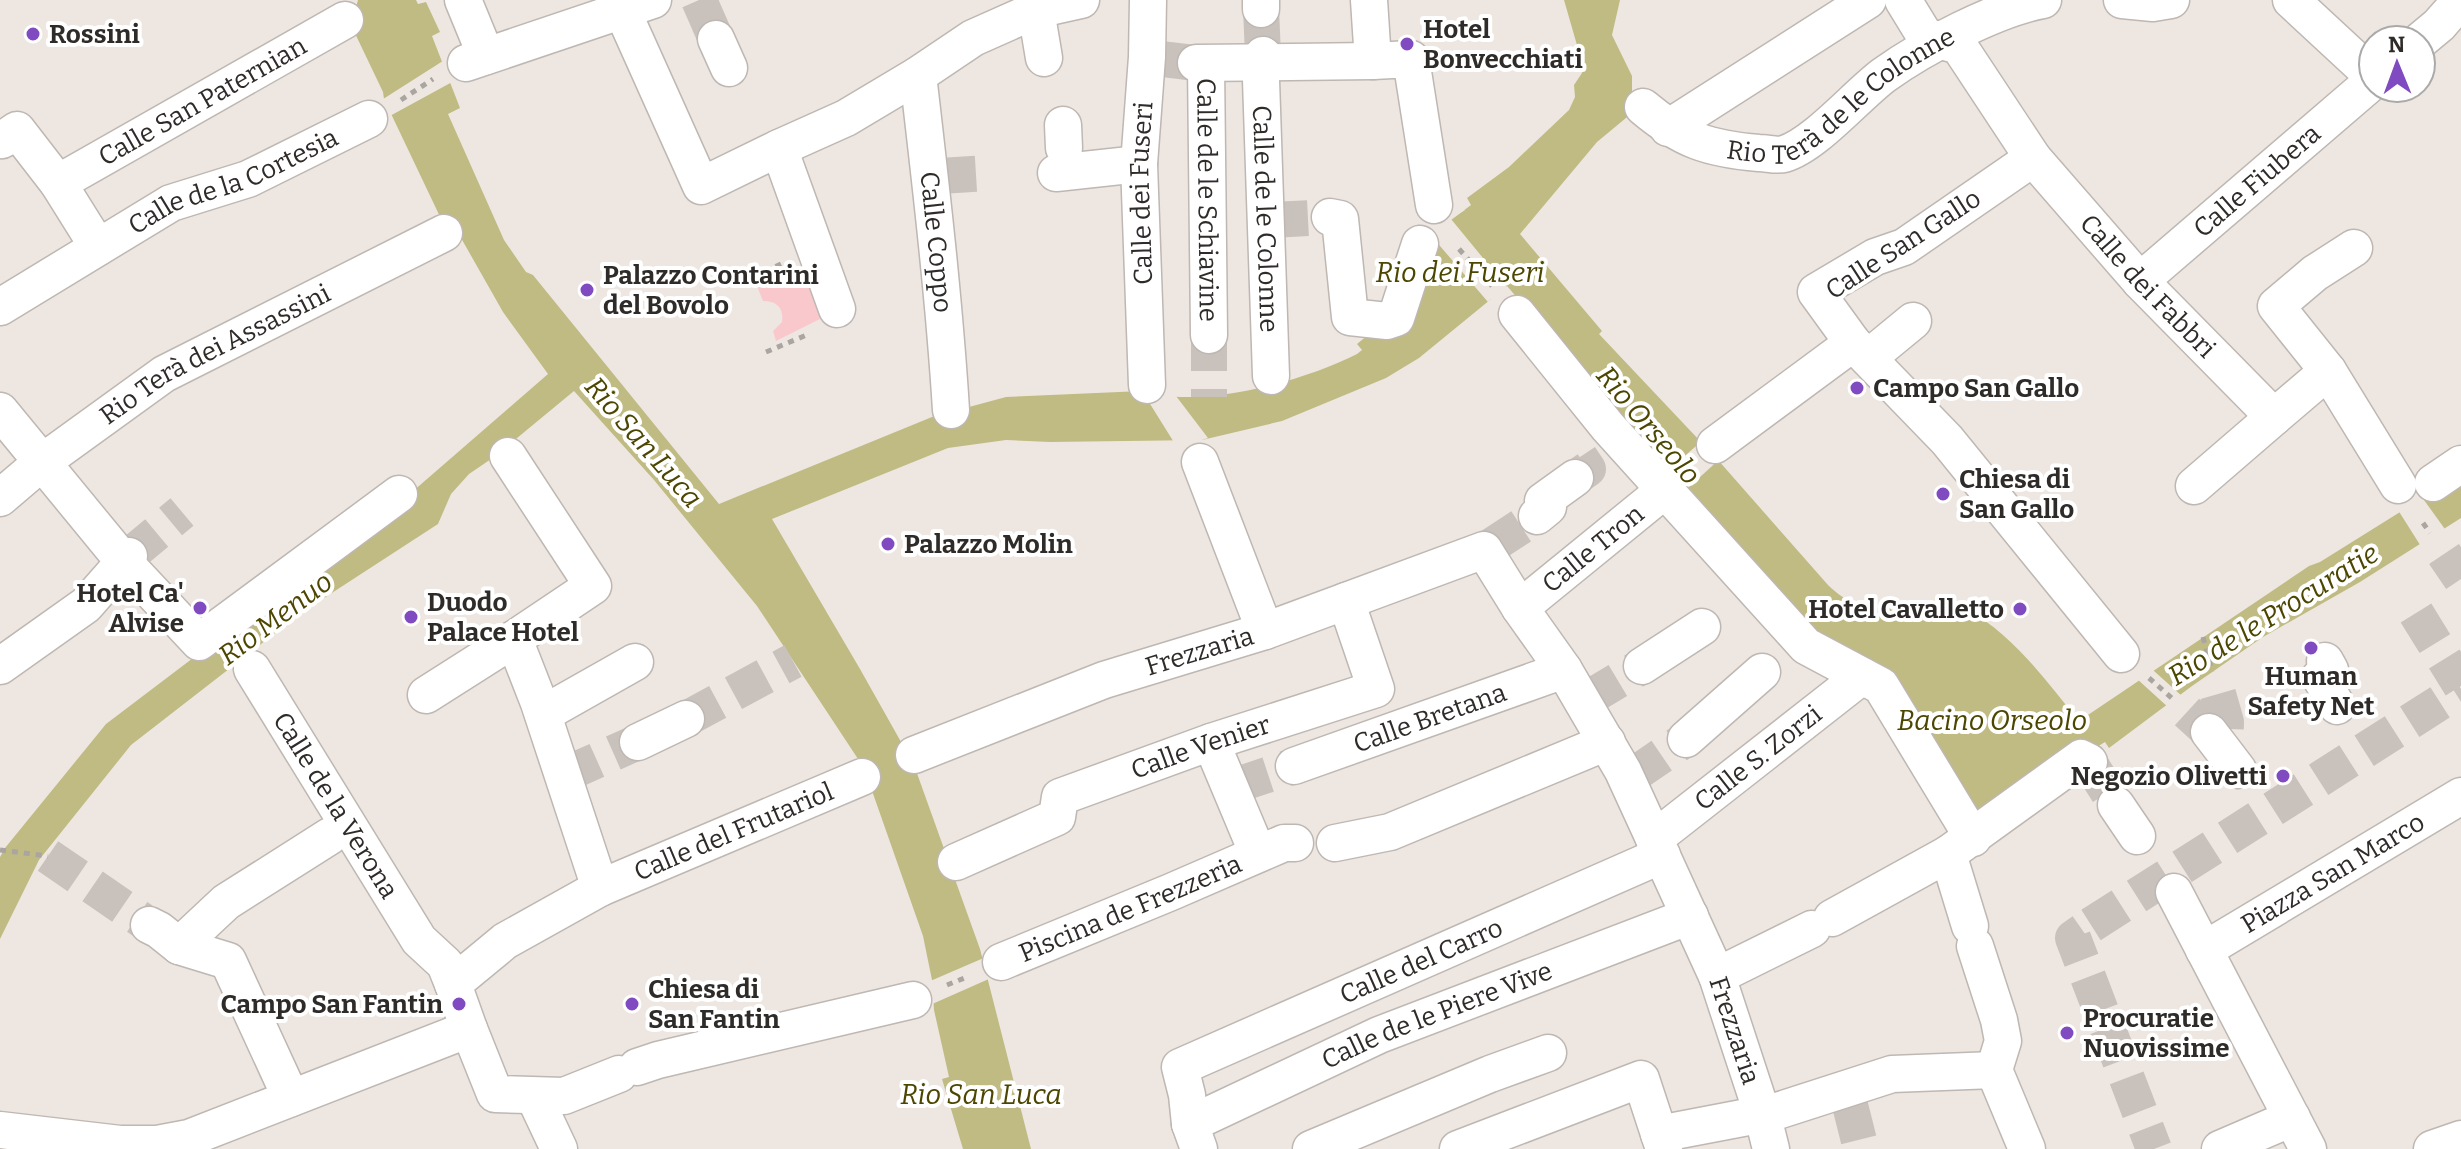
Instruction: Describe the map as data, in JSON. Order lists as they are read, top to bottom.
{
  "streets": {
    "street": [
      "Rio Terà de le Colonne",
      "Calle San Paternian",
      "Calle Fiubera",
      "Calle de la Cortesia",
      "Calle dei Fuseri",
      "Calle de le Schiavine",
      "Calle de le Colonne",
      "Calle Coppo",
      "Calle San Gallo",
      "Calle dei Fabbri",
      "Rio Terà dei Assassini",
      "Calle Tron",
      "Frezzaria",
      "Calle Bretana",
      "Calle Venier",
      "Calle S. Zorzi",
      "Calle de la Verona",
      "Calle del Frutariol",
      "Piazza San Marco",
      "Piscina de Frezzeria",
      "Calle del Carro",
      "Calle de le Piere Vive"
    ]
  },
  "crossings": [
    ["Rio Terà de le Colonne", "Calle dei Fabbri"],
    ["Calle Fiubera", "Calle dei Fabbri"],
    ["Calle de le Schiavine", "Calle de le Colonne"],
    ["Calle San Gallo", "Calle dei Fabbri"],
    ["Calle Tron", "Frezzaria"],
    ["Frezzaria", "Calle Bretana"],
    ["Frezzaria", "Calle Venier"],
    ["Frezzaria", "Calle S. Zorzi"],
    ["Frezzaria", "Calle del Carro"],
    ["Frezzaria", "Calle de le Piere Vive"],
    ["Calle S. Zorzi", "Calle del Carro"],
    ["Calle del Carro", "Calle de le Piere Vive"]
  ],
  "water": [
    "Rio dei Fuseri",
    "Rio Orseolo",
    "Rio San Luca",
    "Rio de le Procuratie",
    "Rio Menuo",
    "Bacino Orseolo"
  ],
  "places": [
    "Rossini",
    "Hotel Bonvecchiati",
    "Palazzo Contarini del Bovolo",
    "Campo San Gallo",
    "Chiesa di San Gallo",
    "Palazzo Molin",
    "Hotel Ca' Alvise",
    "Hotel Cavalletto",
    "Duodo Palace Hotel",
    "Human Safety Net",
    "Negozio Olivetti",
    "Campo San Fantin",
    "Chiesa di San Fantin",
    "Procuratie Nuovissime"
  ],
  "north": "top"
}
